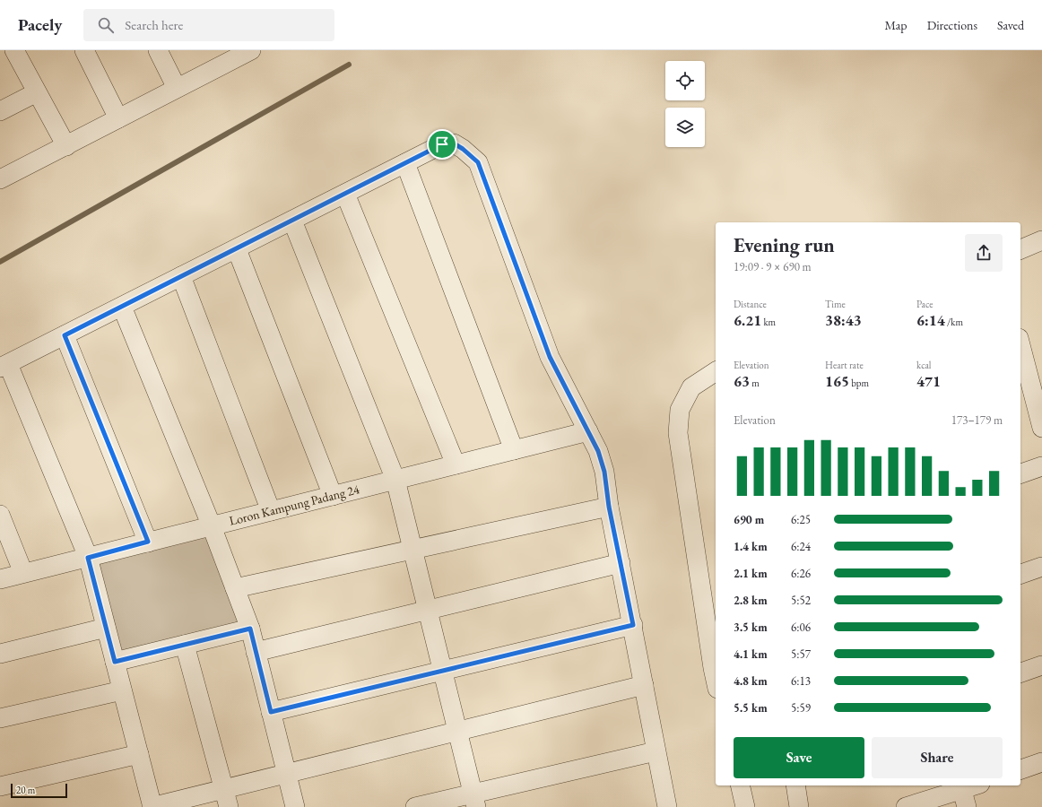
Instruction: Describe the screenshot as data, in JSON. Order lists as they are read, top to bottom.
{
  "streets": {
    "street": ["Loron Kampung Padang 24"]
  },
  "scale_bar": "20 m",
  "page": {
    "header": "Pacely",
    "search": "Search here",
    "nav": ["Map", "Directions", "Saved"],
    "heading": ["Evening run", "19:09 · 9 × 690 m"],
    "stats": [
      ["Distance", "6.21 km"],
      ["Time", "38:43"],
      ["Pace", "6:14 /km"],
      ["Elevation", "63 m"],
      ["Heart rate", "165 bpm"],
      ["kcal", "471"]
    ],
    "chart": ["Elevation", "173–179 m"],
    "list": [
      {
        "name": "690 m",
        "note": "6:25"
      },
      {
        "name": "1.4 km",
        "note": "6:24"
      },
      {
        "name": "2.1 km",
        "note": "6:26"
      },
      {
        "name": "2.8 km",
        "note": "5:52"
      },
      {
        "name": "3.5 km",
        "note": "6:06"
      },
      {
        "name": "4.1 km",
        "note": "5:57"
      },
      {
        "name": "4.8 km",
        "note": "6:13"
      },
      {
        "name": "5.5 km",
        "note": "5:59"
      }
    ],
    "buttons": ["Save", "Share"],
    "scale": "20 m"
  }
}
